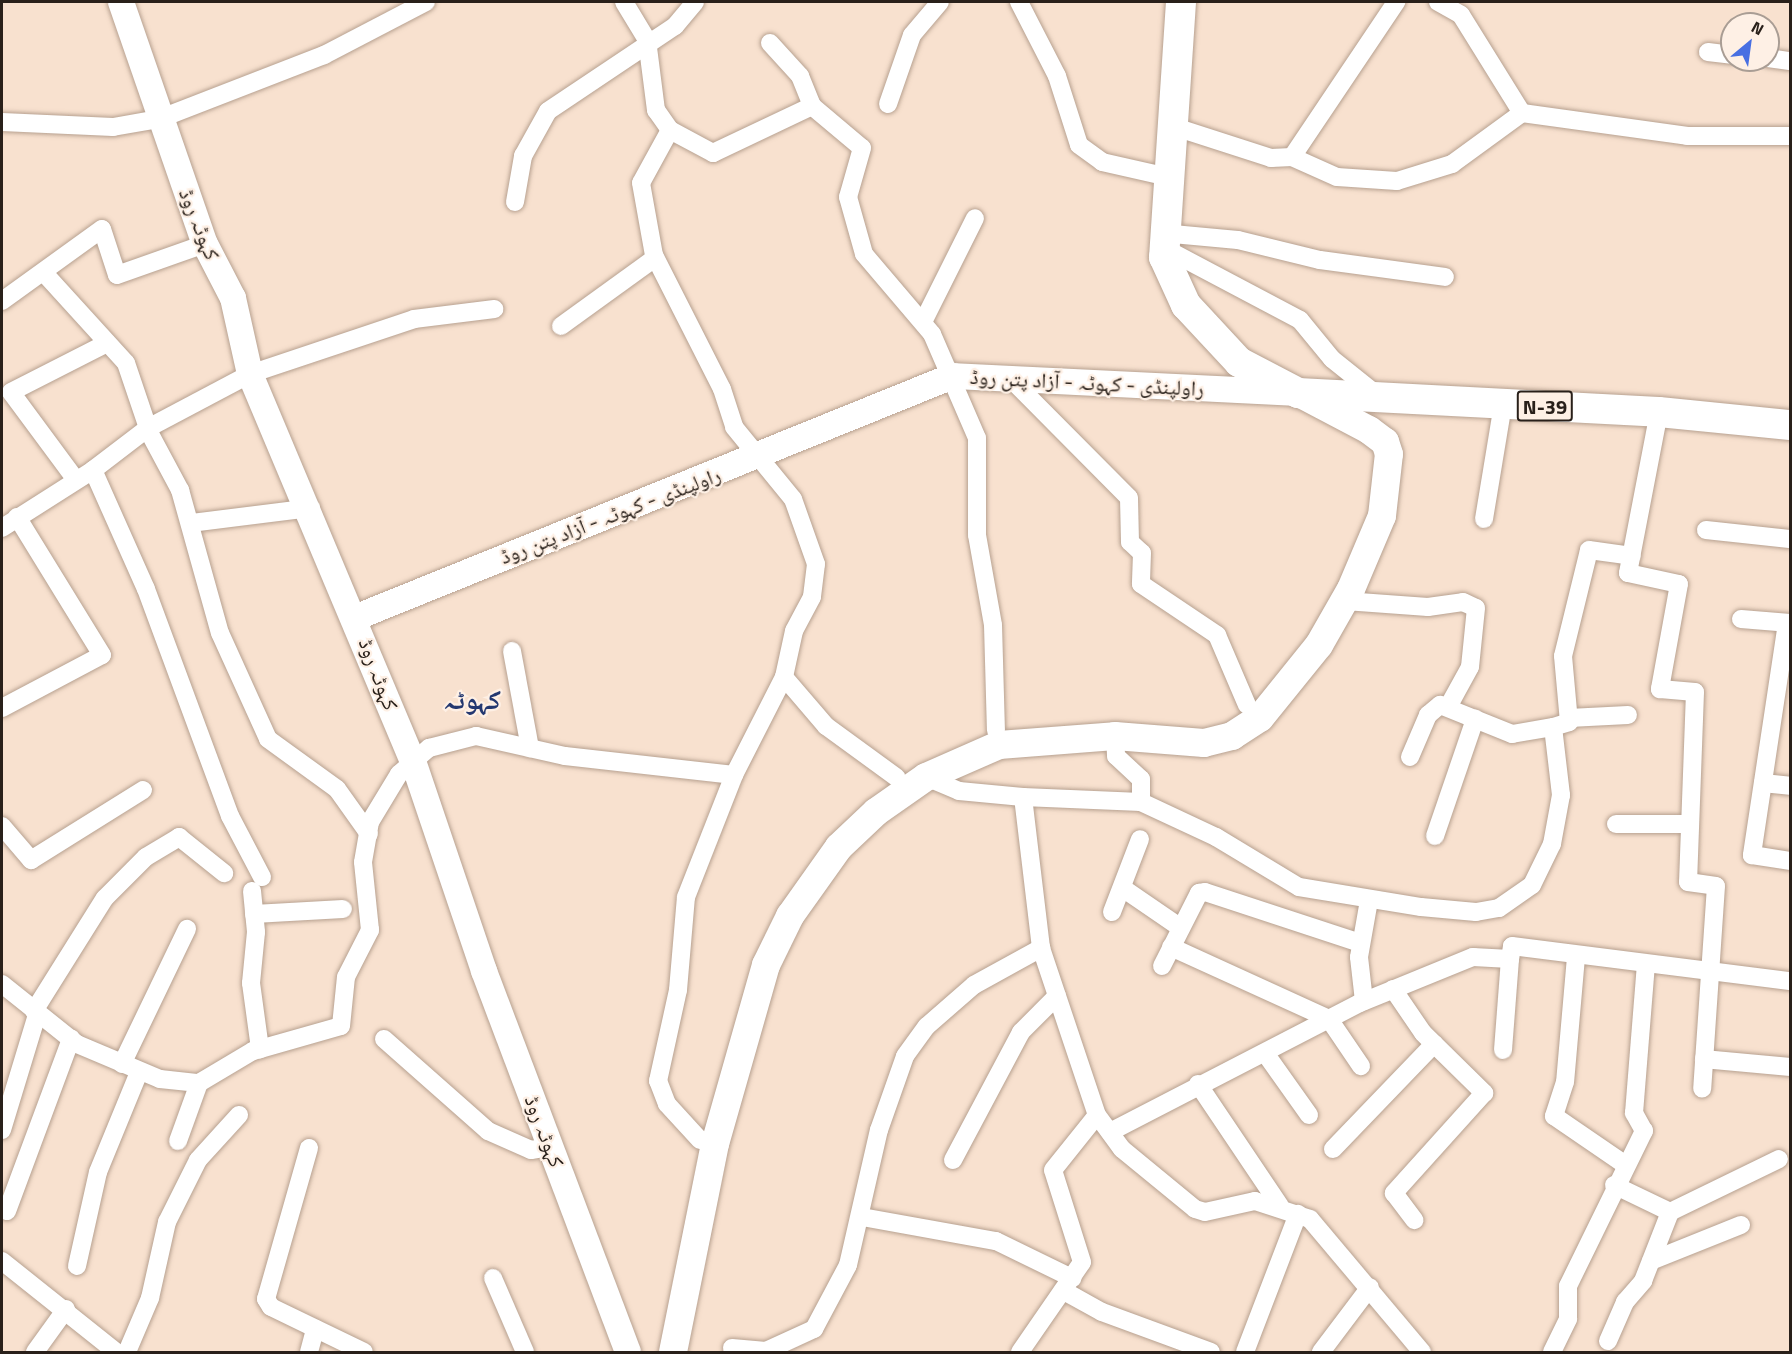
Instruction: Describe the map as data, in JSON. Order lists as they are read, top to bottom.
{
  "streets": {
    "highway": ["راولپنڈی - کہوٹہ - آزاد پتن روڈ", "N-39"],
    "main road": ["کہوٹہ روڈ"]
  },
  "crossings": [
    ["کہوٹہ روڈ", "راولپنڈی - کہوٹہ - آزاد پتن روڈ"],
    ["راولپنڈی - کہوٹہ - آزاد پتن روڈ", "N-39"]
  ],
  "districts": ["کہوٹہ"],
  "north": "top right"
}
